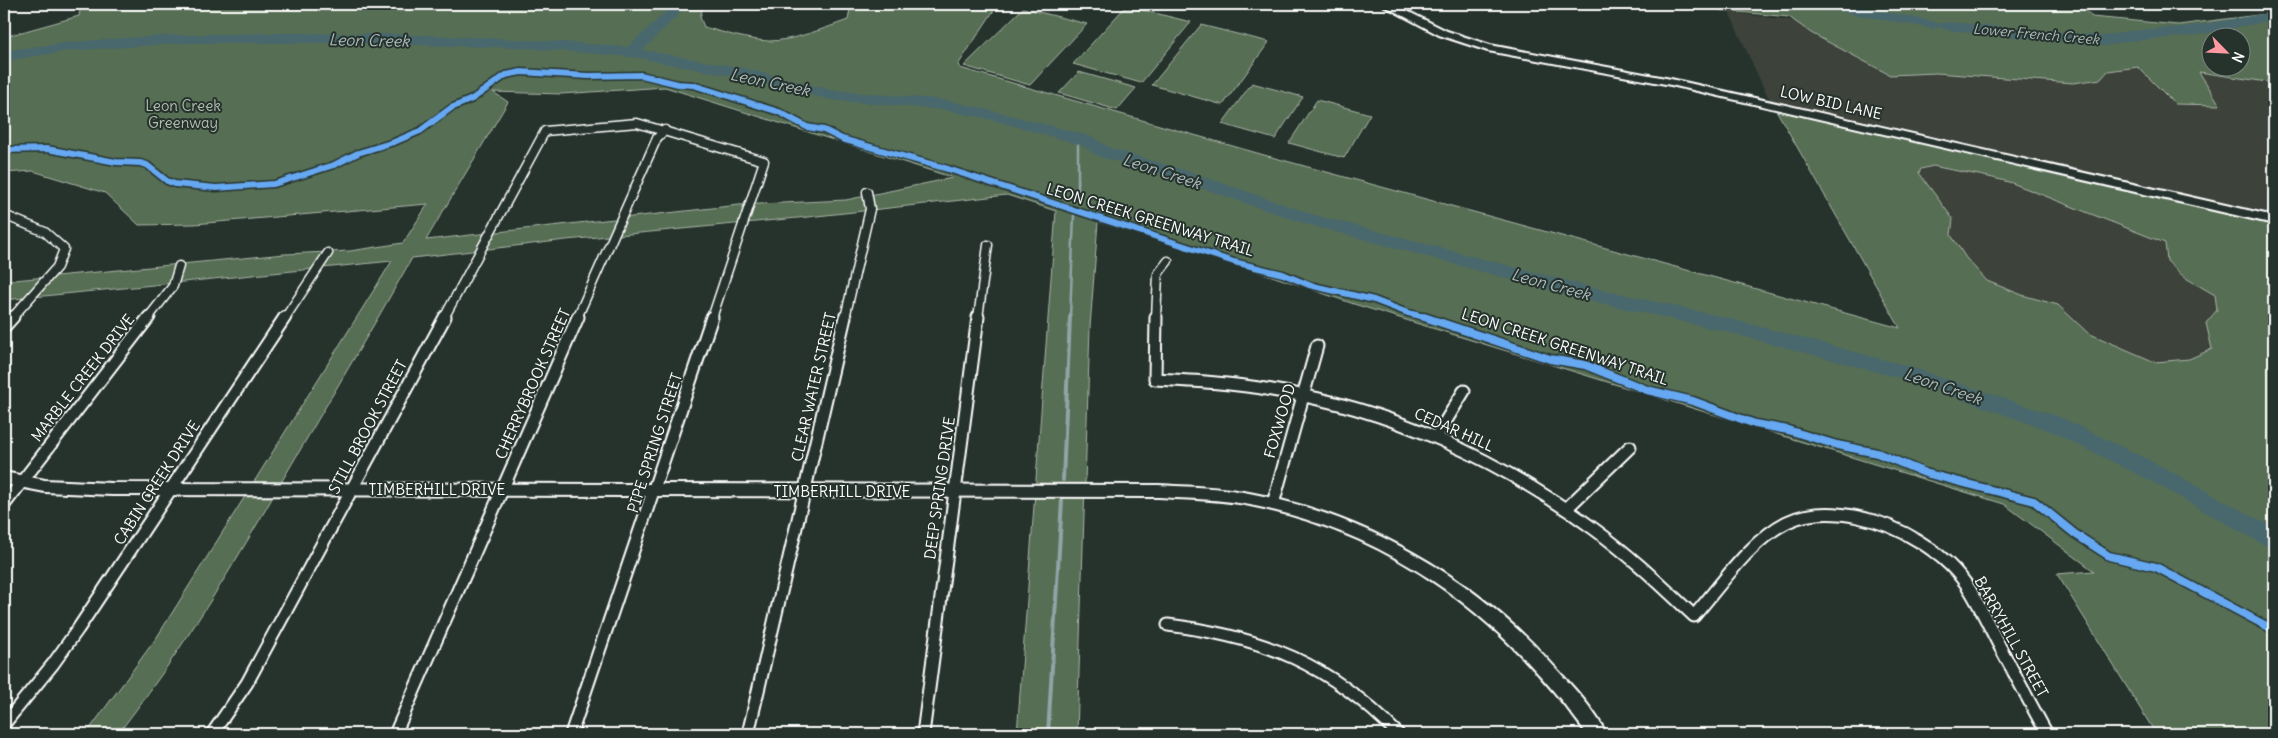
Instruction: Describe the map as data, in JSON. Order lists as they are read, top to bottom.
{
  "streets": {
    "street": [
      "LOW BID LANE",
      "MARBLE CREEK DRIVE",
      "CHERRYBROOK STREET",
      "CLEAR WATER STREET",
      "FOXWOOD",
      "STILL BROOK STREET",
      "CEDAR HILL",
      "PIPE SPRING STREET",
      "CABIN CREEK DRIVE",
      "DEEP SPRING DRIVE",
      "TIMBERHILL DRIVE",
      "BARRYHILL STREET"
    ],
    "cycle path": ["LEON CREEK GREENWAY TRAIL"]
  },
  "crossings": [
    ["MARBLE CREEK DRIVE", "TIMBERHILL DRIVE"],
    ["CHERRYBROOK STREET", "STILL BROOK STREET"],
    ["CHERRYBROOK STREET", "PIPE SPRING STREET"],
    ["CHERRYBROOK STREET", "TIMBERHILL DRIVE"],
    ["CLEAR WATER STREET", "TIMBERHILL DRIVE"],
    ["FOXWOOD", "CEDAR HILL"],
    ["FOXWOOD", "TIMBERHILL DRIVE"],
    ["STILL BROOK STREET", "PIPE SPRING STREET"],
    ["STILL BROOK STREET", "TIMBERHILL DRIVE"],
    ["CEDAR HILL", "BARRYHILL STREET"],
    ["PIPE SPRING STREET", "TIMBERHILL DRIVE"],
    ["CABIN CREEK DRIVE", "TIMBERHILL DRIVE"],
    ["DEEP SPRING DRIVE", "TIMBERHILL DRIVE"]
  ],
  "water": ["Lower French Creek", "Leon Creek"],
  "parks": ["Leon Creek Greenway"],
  "north": "bottom right"
}
